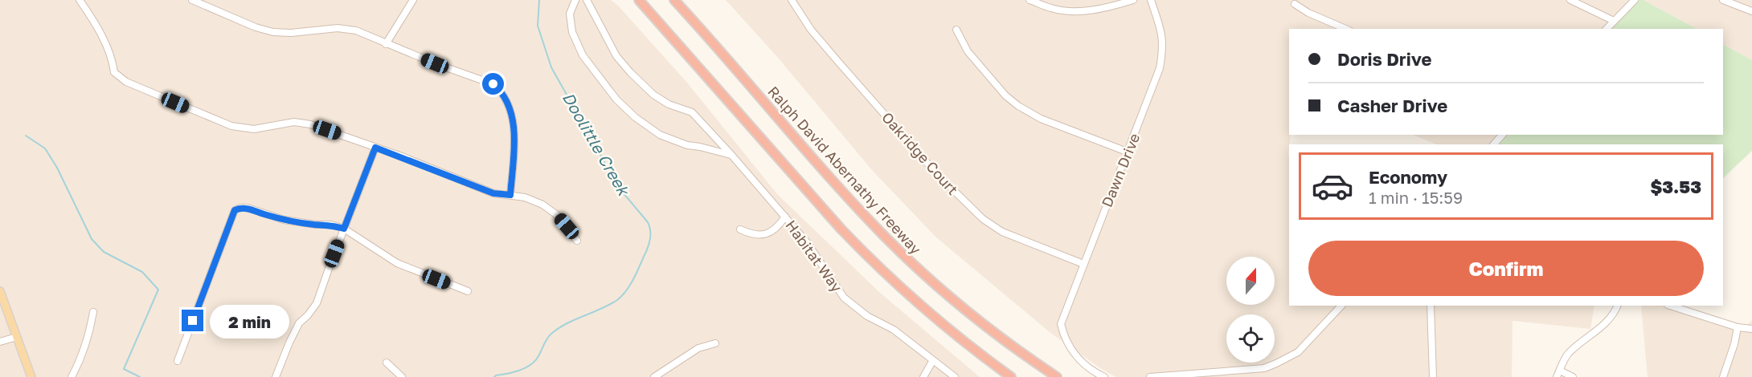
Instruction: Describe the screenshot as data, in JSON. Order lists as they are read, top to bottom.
{
  "streets": {
    "highway": ["Ralph David Abernathy Freeway"],
    "street": ["Oakridge Court", "Dawn Drive", "Habitat Way"]
  },
  "crossings": [
    ["Oakridge Court", "Dawn Drive"]
  ],
  "water": ["Doolittle Creek"],
  "north": "top",
  "page": {
    "banner": ["Doris Drive", "Casher Drive"],
    "list": [
      {
        "name": "Economy",
        "note": "1 min · 15:59",
        "value": "$3.53"
      }
    ],
    "buttons": "Confirm",
    "bubble": "2 min"
  }
}
